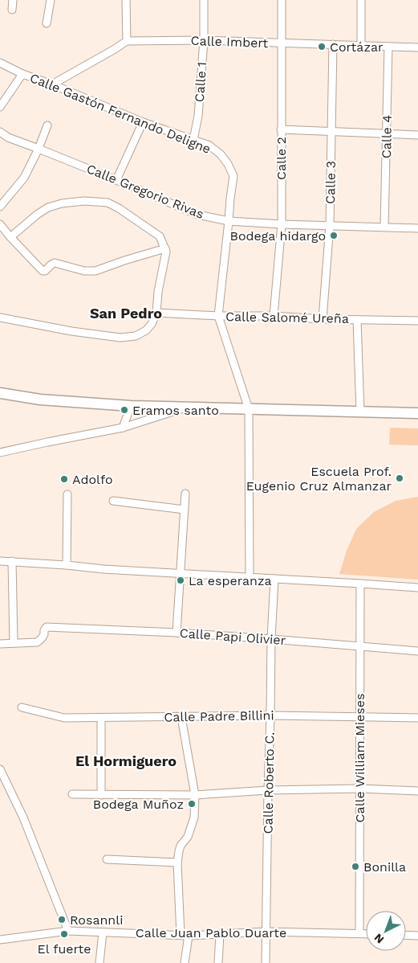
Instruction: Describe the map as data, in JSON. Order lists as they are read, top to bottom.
{
  "streets": {
    "street": [
      "Calle Imbert",
      "Calle 1",
      "Calle Gastón Fernando Deligne",
      "Calle 4",
      "Calle 2",
      "Calle 3",
      "Calle Gregorio Rivas",
      "Calle Salomé Ureña",
      "Calle Papi Olivier",
      "Calle Padre Billini",
      "Calle William Mieses",
      "Calle Roberto C.",
      "Calle Juan Pablo Duarte"
    ]
  },
  "crossings": [
    ["Calle Imbert", "Calle 1"],
    ["Calle Imbert", "Calle 4"],
    ["Calle Imbert", "Calle 2"],
    ["Calle Imbert", "Calle 3"],
    ["Calle 1", "Calle Gastón Fernando Deligne"],
    ["Calle Gastón Fernando Deligne", "Calle Gregorio Rivas"],
    ["Calle Gastón Fernando Deligne", "Calle Salomé Ureña"],
    ["Calle 4", "Calle Gregorio Rivas"],
    ["Calle 2", "Calle Gregorio Rivas"],
    ["Calle 2", "Calle Salomé Ureña"],
    ["Calle 3", "Calle Gregorio Rivas"],
    ["Calle 3", "Calle Salomé Ureña"],
    ["Calle Papi Olivier", "Calle William Mieses"],
    ["Calle Papi Olivier", "Calle Roberto C."],
    ["Calle Padre Billini", "Calle William Mieses"],
    ["Calle Padre Billini", "Calle Roberto C."],
    ["Calle William Mieses", "Calle Juan Pablo Duarte"],
    ["Calle Roberto C.", "Calle Juan Pablo Duarte"]
  ],
  "districts": ["San Pedro", "El Hormiguero"],
  "places": [
    "Cortázar",
    "Bodega hidargo",
    "Eramos santo",
    "Escuela Prof. Eugenio Cruz Almanzar",
    "Adolfo",
    "La esperanza",
    "Bodega Muñoz",
    "Bonilla",
    "Rosannli",
    "El fuerte"
  ],
  "north": "bottom left"
}
